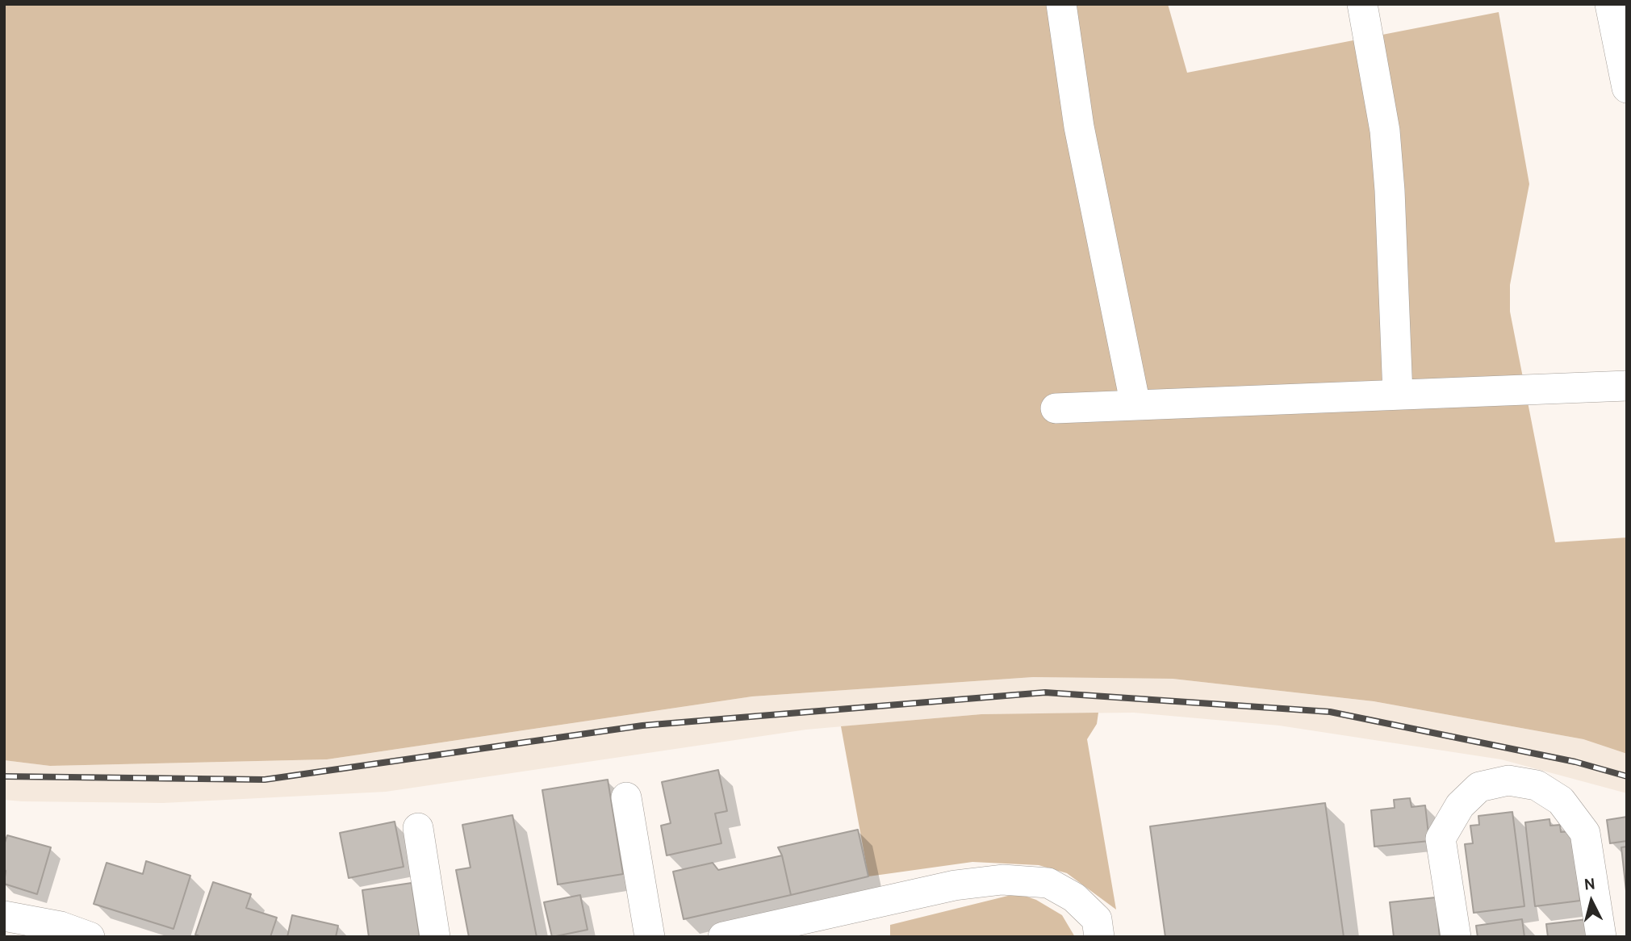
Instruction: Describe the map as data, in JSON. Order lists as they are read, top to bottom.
{
  "north": "top"
}
